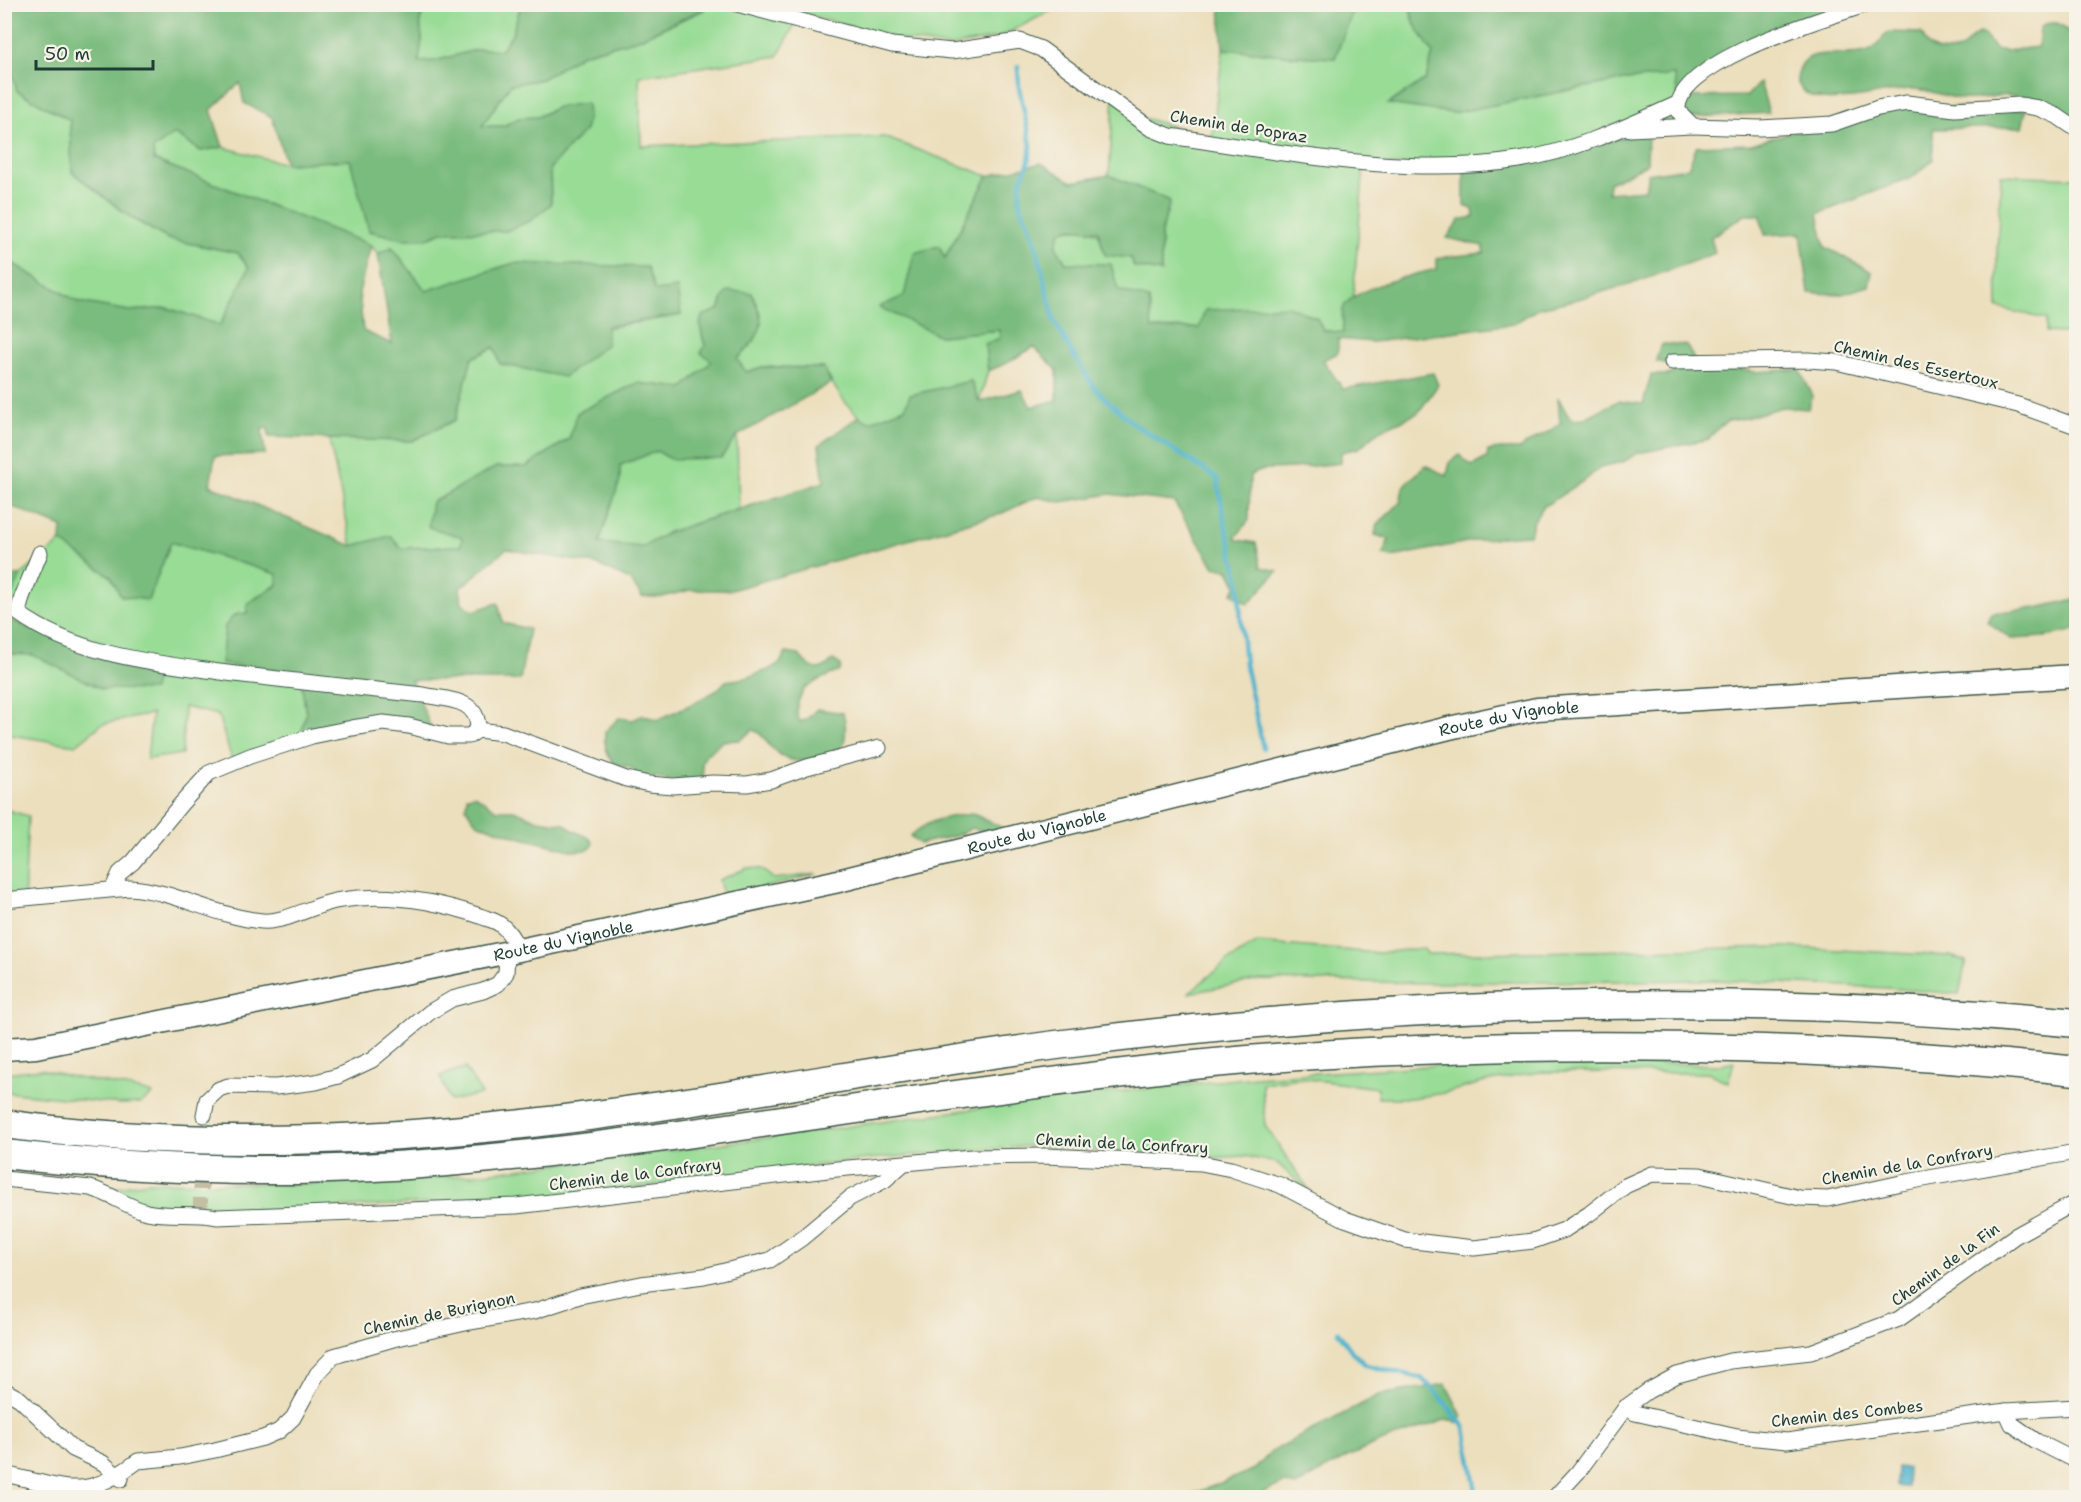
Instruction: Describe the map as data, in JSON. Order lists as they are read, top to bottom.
{
  "streets": {
    "street": [
      "Chemin de Popraz",
      "Chemin des Essertoux",
      "Route du Vignoble",
      "Chemin de la Confrary",
      "Chemin de la Fin",
      "Chemin de Burignon",
      "Chemin des Combes"
    ]
  },
  "crossings": [
    ["Chemin de la Confrary", "Chemin de Burignon"],
    ["Chemin de la Fin", "Chemin des Combes"]
  ],
  "scale_bar": "50 m"
}
